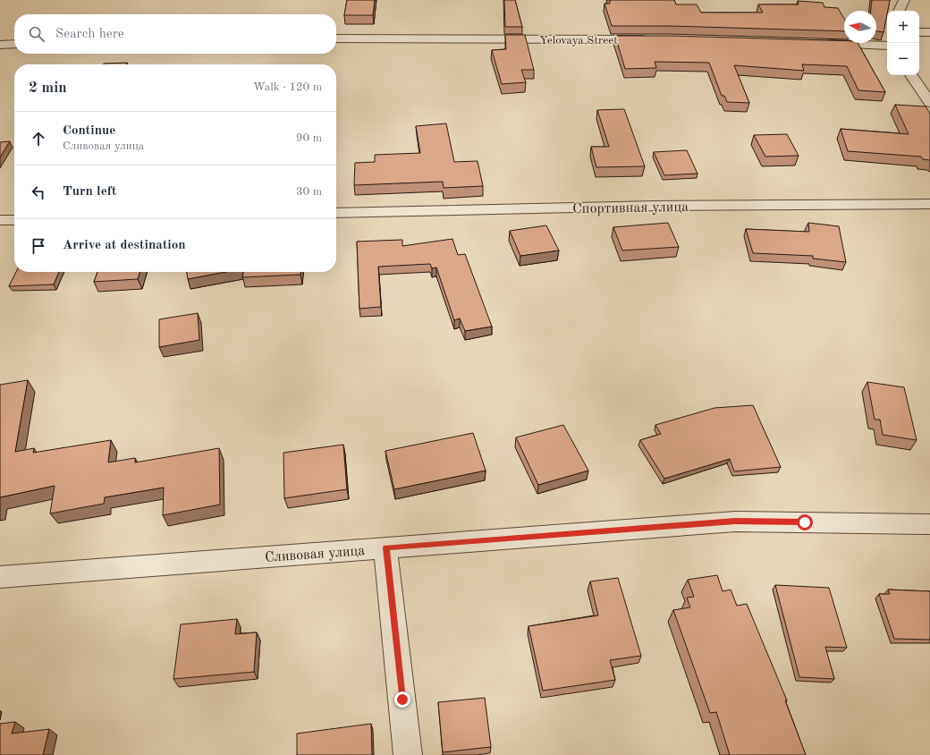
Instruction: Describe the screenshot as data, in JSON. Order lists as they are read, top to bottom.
{
  "streets": {
    "street": ["Yelovaya Street", "Спортивная улица", "Сливовая улица"]
  },
  "north": "left",
  "page": {
    "map_buttons": ["+", "−"],
    "search": "Search here",
    "heading": ["2 min", "Walk · 120 m"],
    "list": [
      ["Continue", "Сливовая улица", "90 m"],
      ["Turn left", "30 m"],
      "Arrive at destination"
    ]
  }
}
